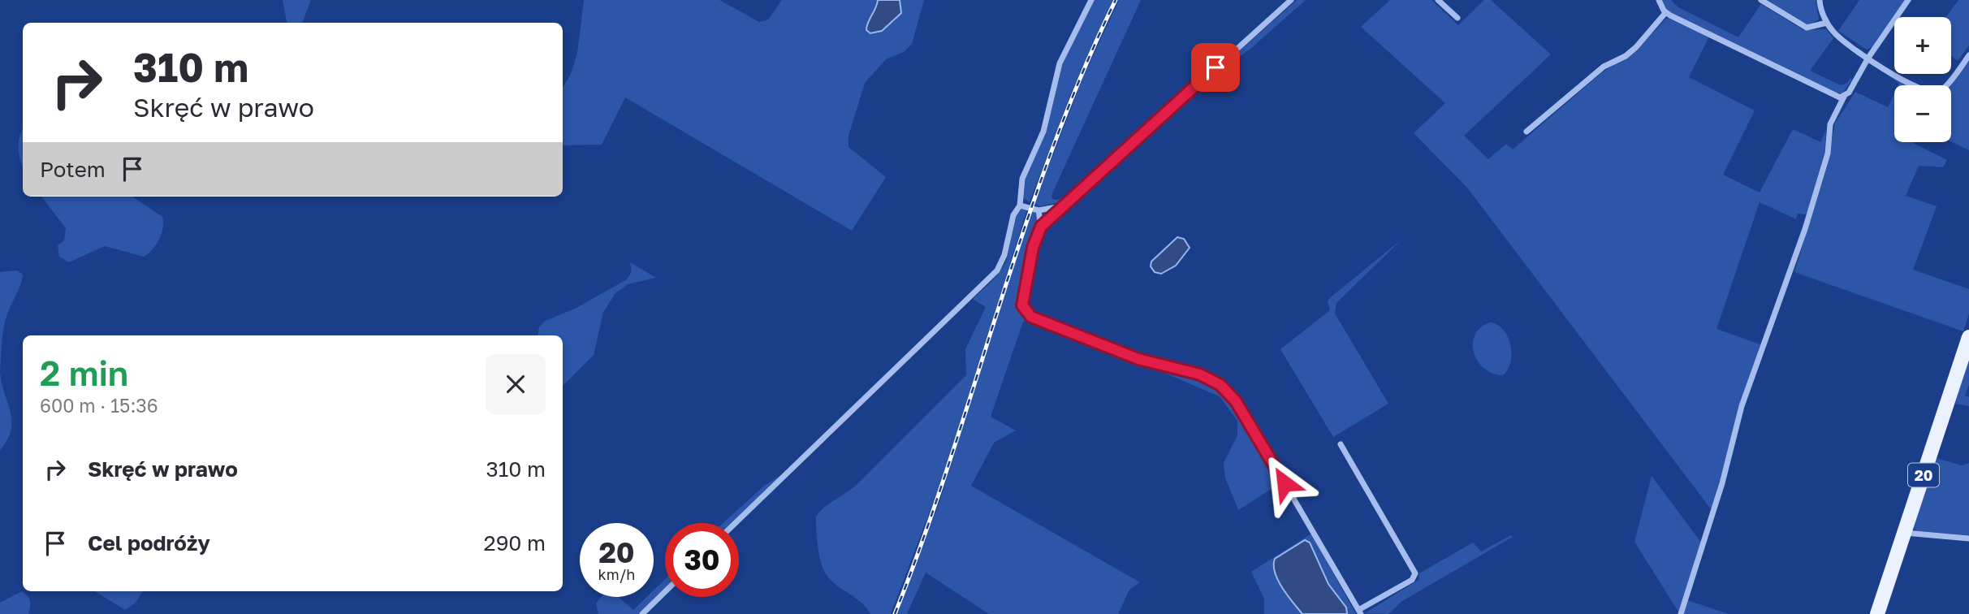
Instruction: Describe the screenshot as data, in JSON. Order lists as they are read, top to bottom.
{
  "streets": {
    "main road": ["20"]
  },
  "page": {
    "map_buttons": ["+", "−"],
    "turn": ["310 m", "Skręć w prawo"],
    "then": "Potem",
    "heading": ["2 min", "600 m · 15:36"],
    "list": [
      {
        "name": "Skręć w prawo",
        "value": "310 m"
      },
      {
        "name": "Cel podróży",
        "value": "290 m"
      }
    ],
    "speed": "20 km/h",
    "limit": "30"
  }
}
